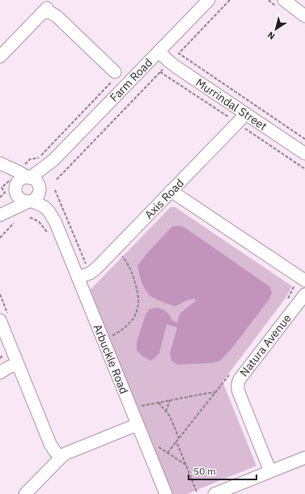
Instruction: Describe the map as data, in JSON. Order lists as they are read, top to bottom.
{
  "streets": {
    "street": [
      "Farm Road",
      "Murrindal Street",
      "Axis Road",
      "Natura Avenue",
      "Arbuckle Road"
    ]
  },
  "crossings": [
    ["Farm Road", "Murrindal Street"],
    ["Farm Road", "Arbuckle Road"],
    ["Murrindal Street", "Axis Road"],
    ["Axis Road", "Arbuckle Road"]
  ],
  "scale_bar": "50 m",
  "north": "bottom left"
}
